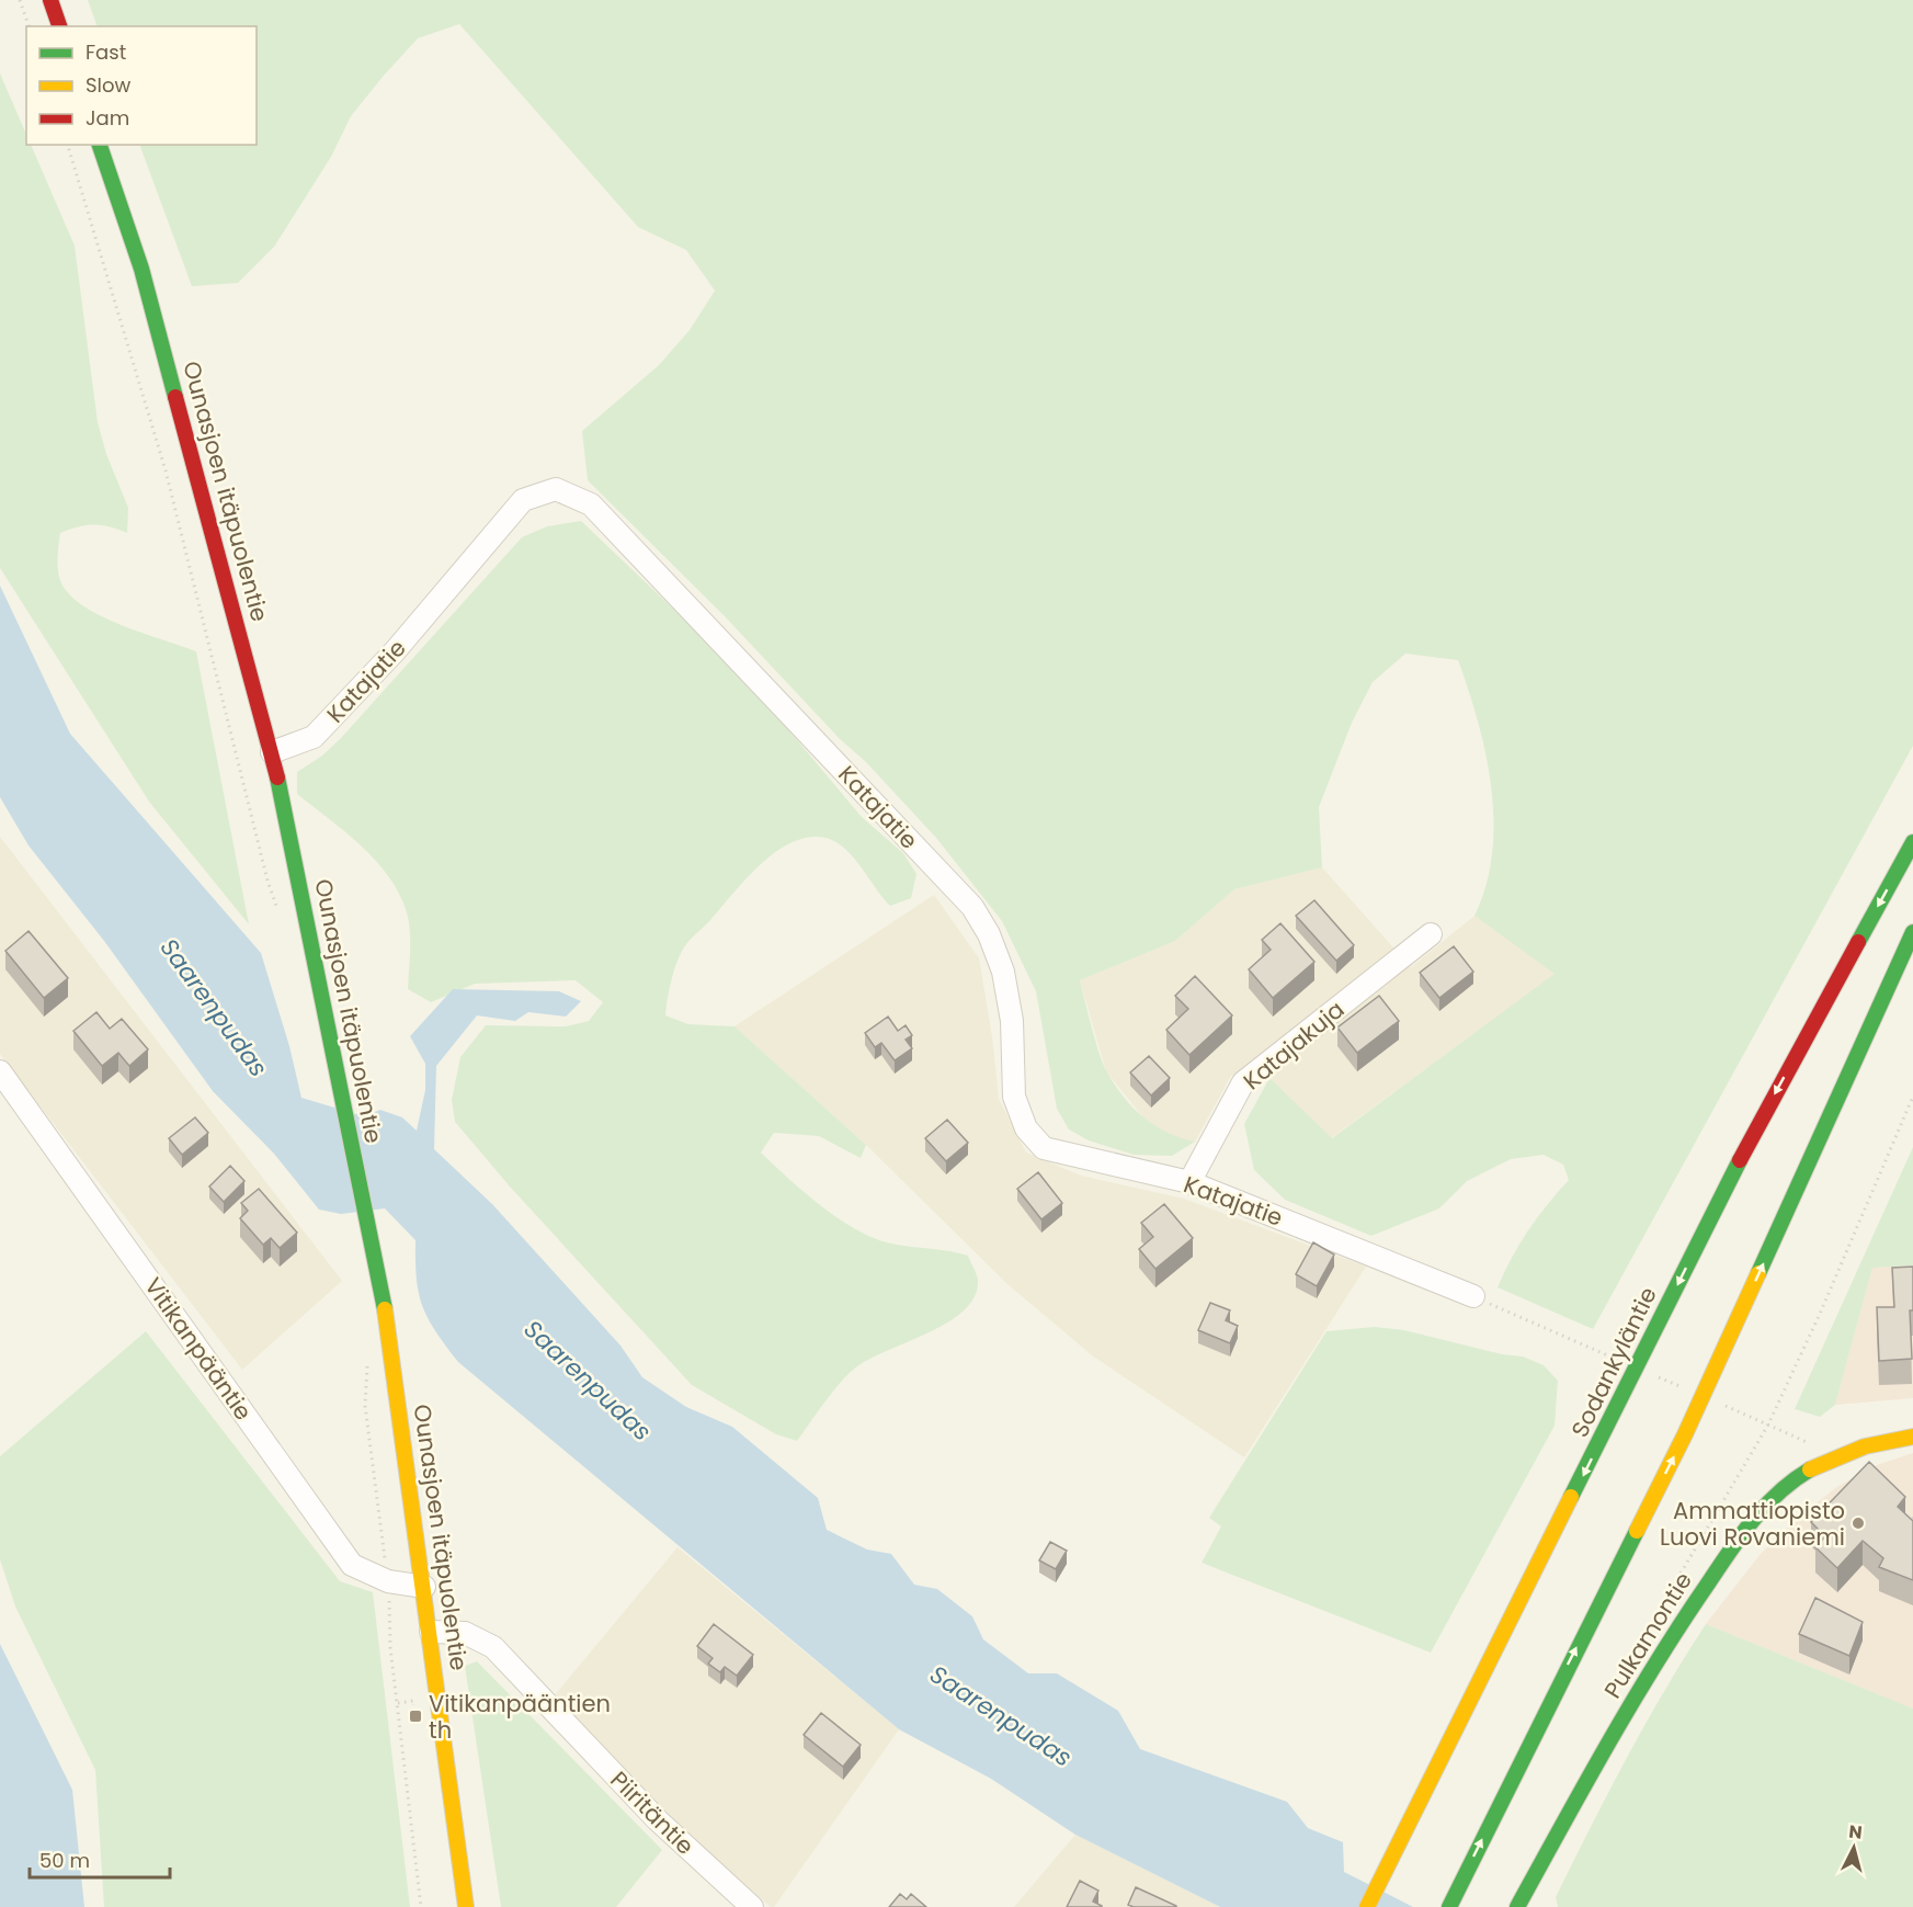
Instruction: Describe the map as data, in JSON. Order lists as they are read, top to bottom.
{
  "streets": {
    "main road": ["Ounasjoen itäpuolentie", "Sodankyläntie", "Pulkamontie"],
    "street": [
      "Katajatie",
      "Katajakuja",
      "Vitikanpääntie",
      "Piiritäntie"
    ]
  },
  "crossings": [
    ["Ounasjoen itäpuolentie", "Katajatie"],
    ["Ounasjoen itäpuolentie", "Vitikanpääntie"],
    ["Ounasjoen itäpuolentie", "Piiritäntie"],
    ["Katajatie", "Katajakuja"]
  ],
  "water": ["Saarenpudas"],
  "places": {
    "other": ["Ammattiopisto Luovi Rovaniemi"],
    "transit": ["Vitikanpääntien th"]
  },
  "legend": ["Fast", "Slow", "Jam"],
  "scale_bar": "50 m",
  "north": "top"
}
